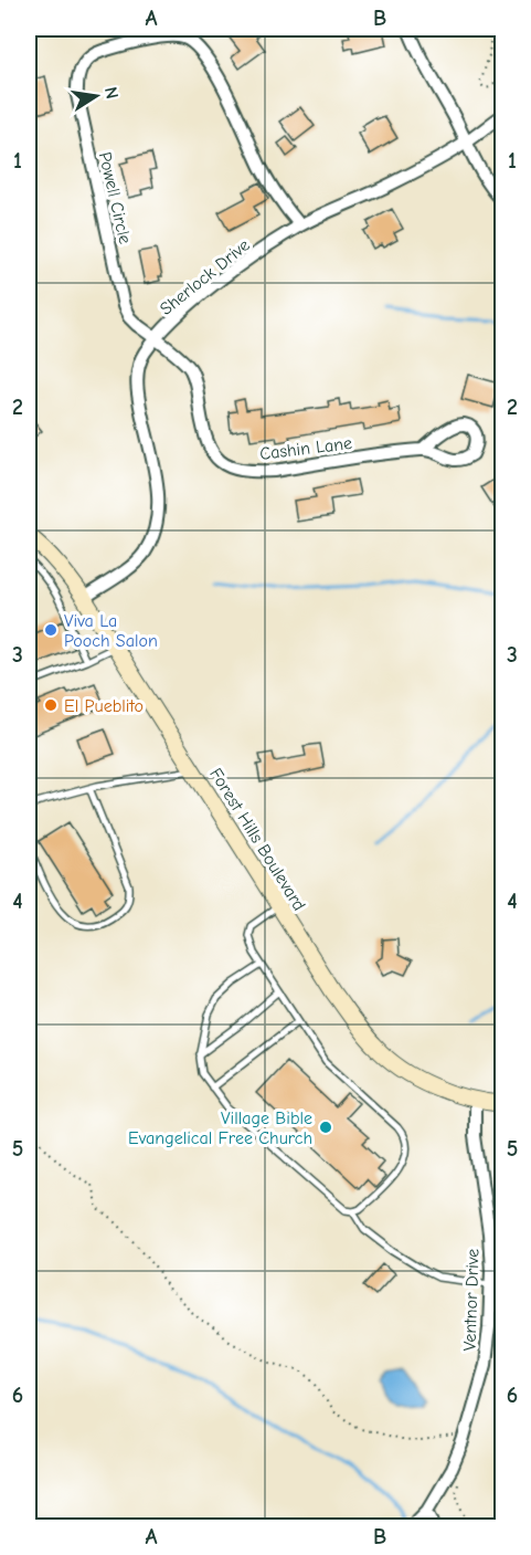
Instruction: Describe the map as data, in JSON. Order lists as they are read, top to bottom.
{
  "streets": {
    "main road": ["Forest Hills Boulevard"],
    "street": [
      "Powell Circle",
      "Sherlock Drive",
      "Cashin Lane",
      "Ventnor Drive"
    ]
  },
  "crossings": [
    ["Powell Circle", "Sherlock Drive"],
    ["Powell Circle", "Cashin Lane"],
    ["Sherlock Drive", "Cashin Lane"],
    ["Sherlock Drive", "Forest Hills Boulevard"],
    ["Forest Hills Boulevard", "Ventnor Drive"]
  ],
  "places": ["Viva La Pooch Salon", "El Pueblito", "Village Bible Evangelical Free Church"],
  "north": "right",
  "grid": {
    "columns": ["A", "B"],
    "rows": [
      "1",
      "2",
      "3",
      "4",
      "5",
      "6"
    ]
  }
}
